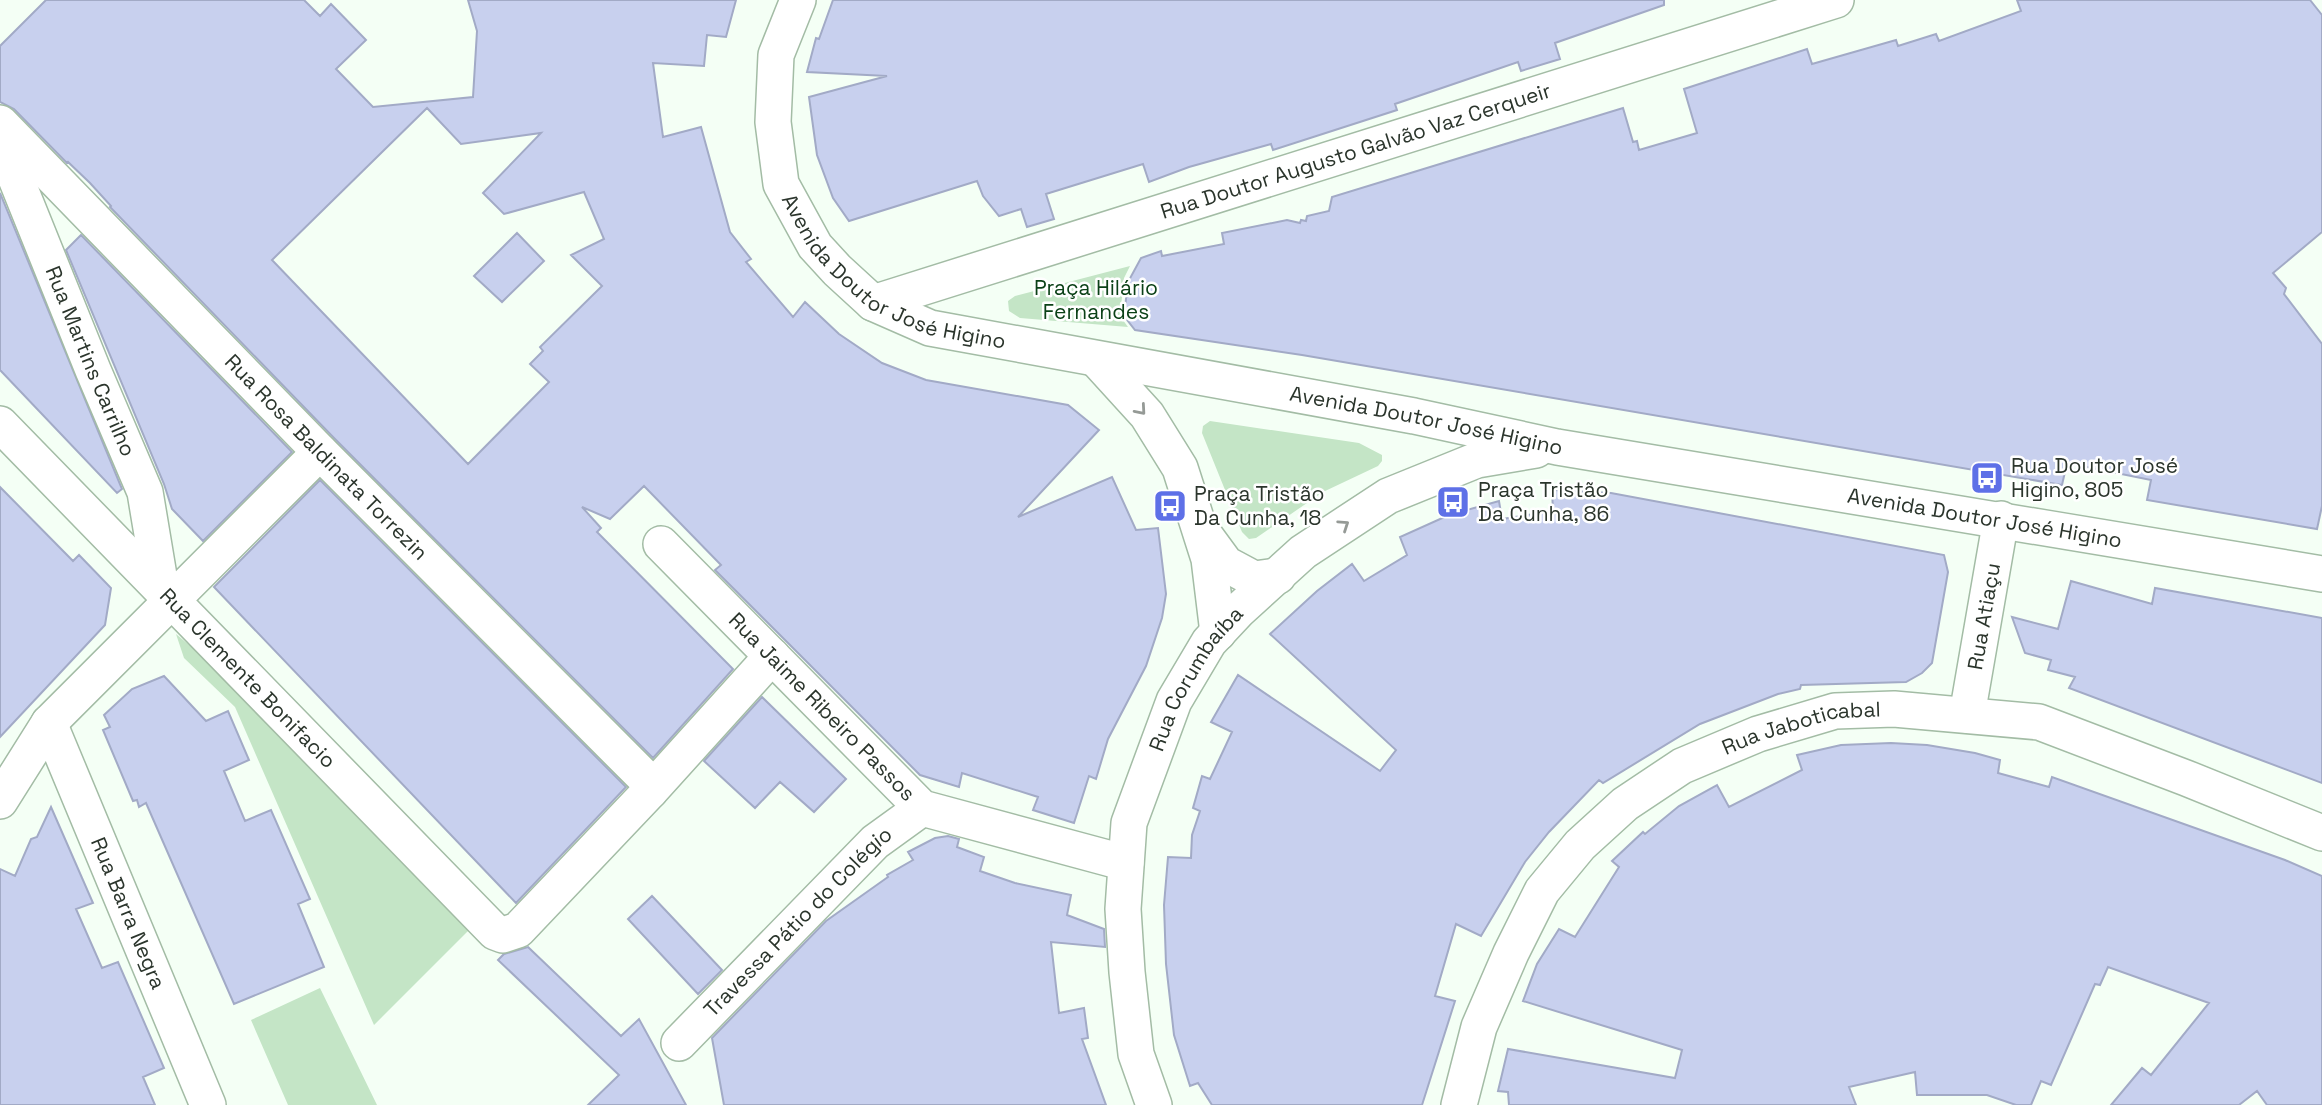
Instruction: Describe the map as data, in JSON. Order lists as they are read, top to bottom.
{
  "streets": {
    "street": [
      "Rua Doutor Augusto Galvão Vaz Cerqueir",
      "Avenida Doutor José Higino",
      "Rua Martins Carrilho",
      "Rua Rosa Baldinata Torrezin",
      "Rua Atiaçu",
      "Rua Clemente Bonifacio",
      "Rua Corumbaíba",
      "Rua Jaime Ribeiro Passos",
      "Rua Jaboticabal",
      "Rua Barra Negra",
      "Travessa Pátio do Colégio"
    ]
  },
  "crossings": [
    ["Rua Doutor Augusto Galvão Vaz Cerqueir", "Avenida Doutor José Higino"],
    ["Avenida Doutor José Higino", "Rua Atiaçu"],
    ["Avenida Doutor José Higino", "Rua Corumbaíba"],
    ["Rua Martins Carrilho", "Rua Clemente Bonifacio"],
    ["Rua Rosa Baldinata Torrezin", "Rua Clemente Bonifacio"],
    ["Rua Atiaçu", "Rua Jaboticabal"],
    ["Rua Corumbaíba", "Rua Jaime Ribeiro Passos"],
    ["Rua Jaime Ribeiro Passos", "Travessa Pátio do Colégio"]
  ],
  "parks": ["Praça Hilário Fernandes"],
  "places": {
    "bus stop": ["Rua Doutor José Higino, 805", "Praça Tristão Da Cunha, 86", "Praça Tristão Da Cunha, 18"]
  }
}
